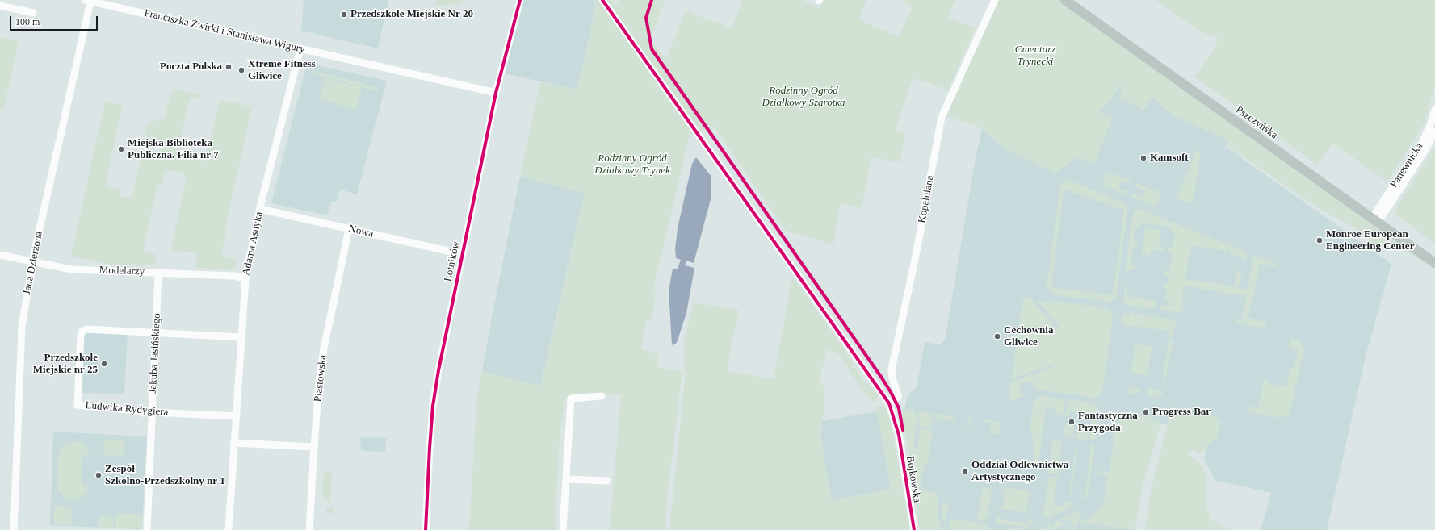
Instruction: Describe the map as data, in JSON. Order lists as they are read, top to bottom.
{
  "streets": {
    "main road": ["Pszczyńska"],
    "street": [
      "Franciszka Żwirki i Stanisława Wigury",
      "Panewnicka",
      "Kopalniana",
      "Nowa",
      "Adama Asnyka",
      "Lotników",
      "Jana Dzierżona",
      "Modelarzy",
      "Jakuba Jasińskiego",
      "Piastowska",
      "Ludwika Rydygiera",
      "Bojkowska"
    ]
  },
  "crossings": [
    ["Franciszka Żwirki i Stanisława Wigury", "Adama Asnyka"],
    ["Franciszka Żwirki i Stanisława Wigury", "Lotników"],
    ["Franciszka Żwirki i Stanisława Wigury", "Jana Dzierżona"],
    ["Pszczyńska", "Panewnicka"],
    ["Kopalniana", "Bojkowska"],
    ["Nowa", "Adama Asnyka"],
    ["Nowa", "Lotników"],
    ["Nowa", "Piastowska"],
    ["Adama Asnyka", "Modelarzy"],
    ["Adama Asnyka", "Ludwika Rydygiera"],
    ["Jana Dzierżona", "Modelarzy"],
    ["Modelarzy", "Jakuba Jasińskiego"],
    ["Jakuba Jasińskiego", "Ludwika Rydygiera"]
  ],
  "parks": ["Cmentarz Trynecki", "Rodzinny Ogród Działkowy Szarotka", "Rodzinny Ogród Działkowy Trynek"],
  "places": [
    "Przedszkole Miejskie Nr 20",
    "Poczta Polska",
    "Xtreme Fitness Gliwice",
    "Miejska Biblioteka Publiczna. Filia nr 7",
    "Kamsoft",
    "Monroe European Engineering Center",
    "Cechownia Gliwice",
    "Przedszkole Miejskie nr 25",
    "Progress Bar",
    "Fantastyczna Przygoda",
    "Oddział Odlewnictwa Artystycznego",
    "Zespół Szkolno-Przedszkolny nr 1"
  ],
  "scale_bar": "100 m"
}
